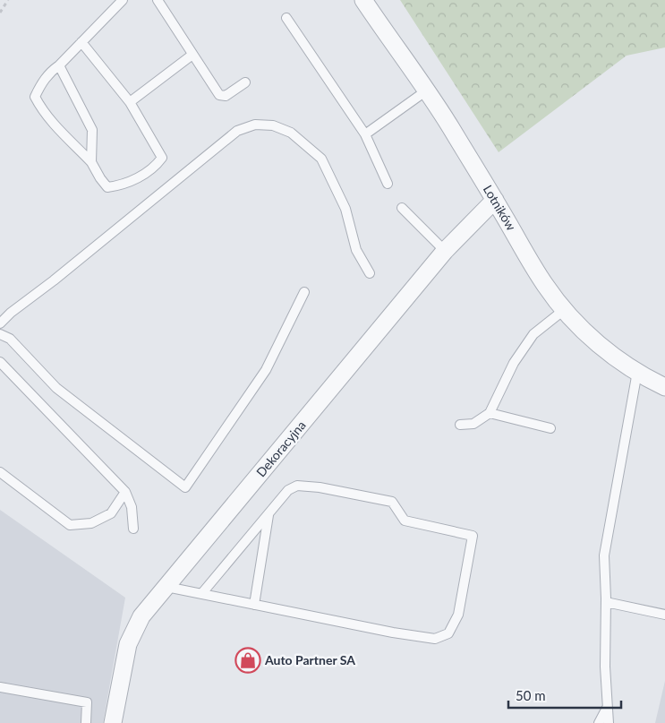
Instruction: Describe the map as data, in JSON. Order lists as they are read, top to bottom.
{
  "streets": {
    "street": ["Lotników", "Dekoracyjna"]
  },
  "crossings": [
    ["Lotników", "Dekoracyjna"]
  ],
  "places": {
    "shop": ["Auto Partner SA"]
  },
  "scale_bar": "50 m"
}
